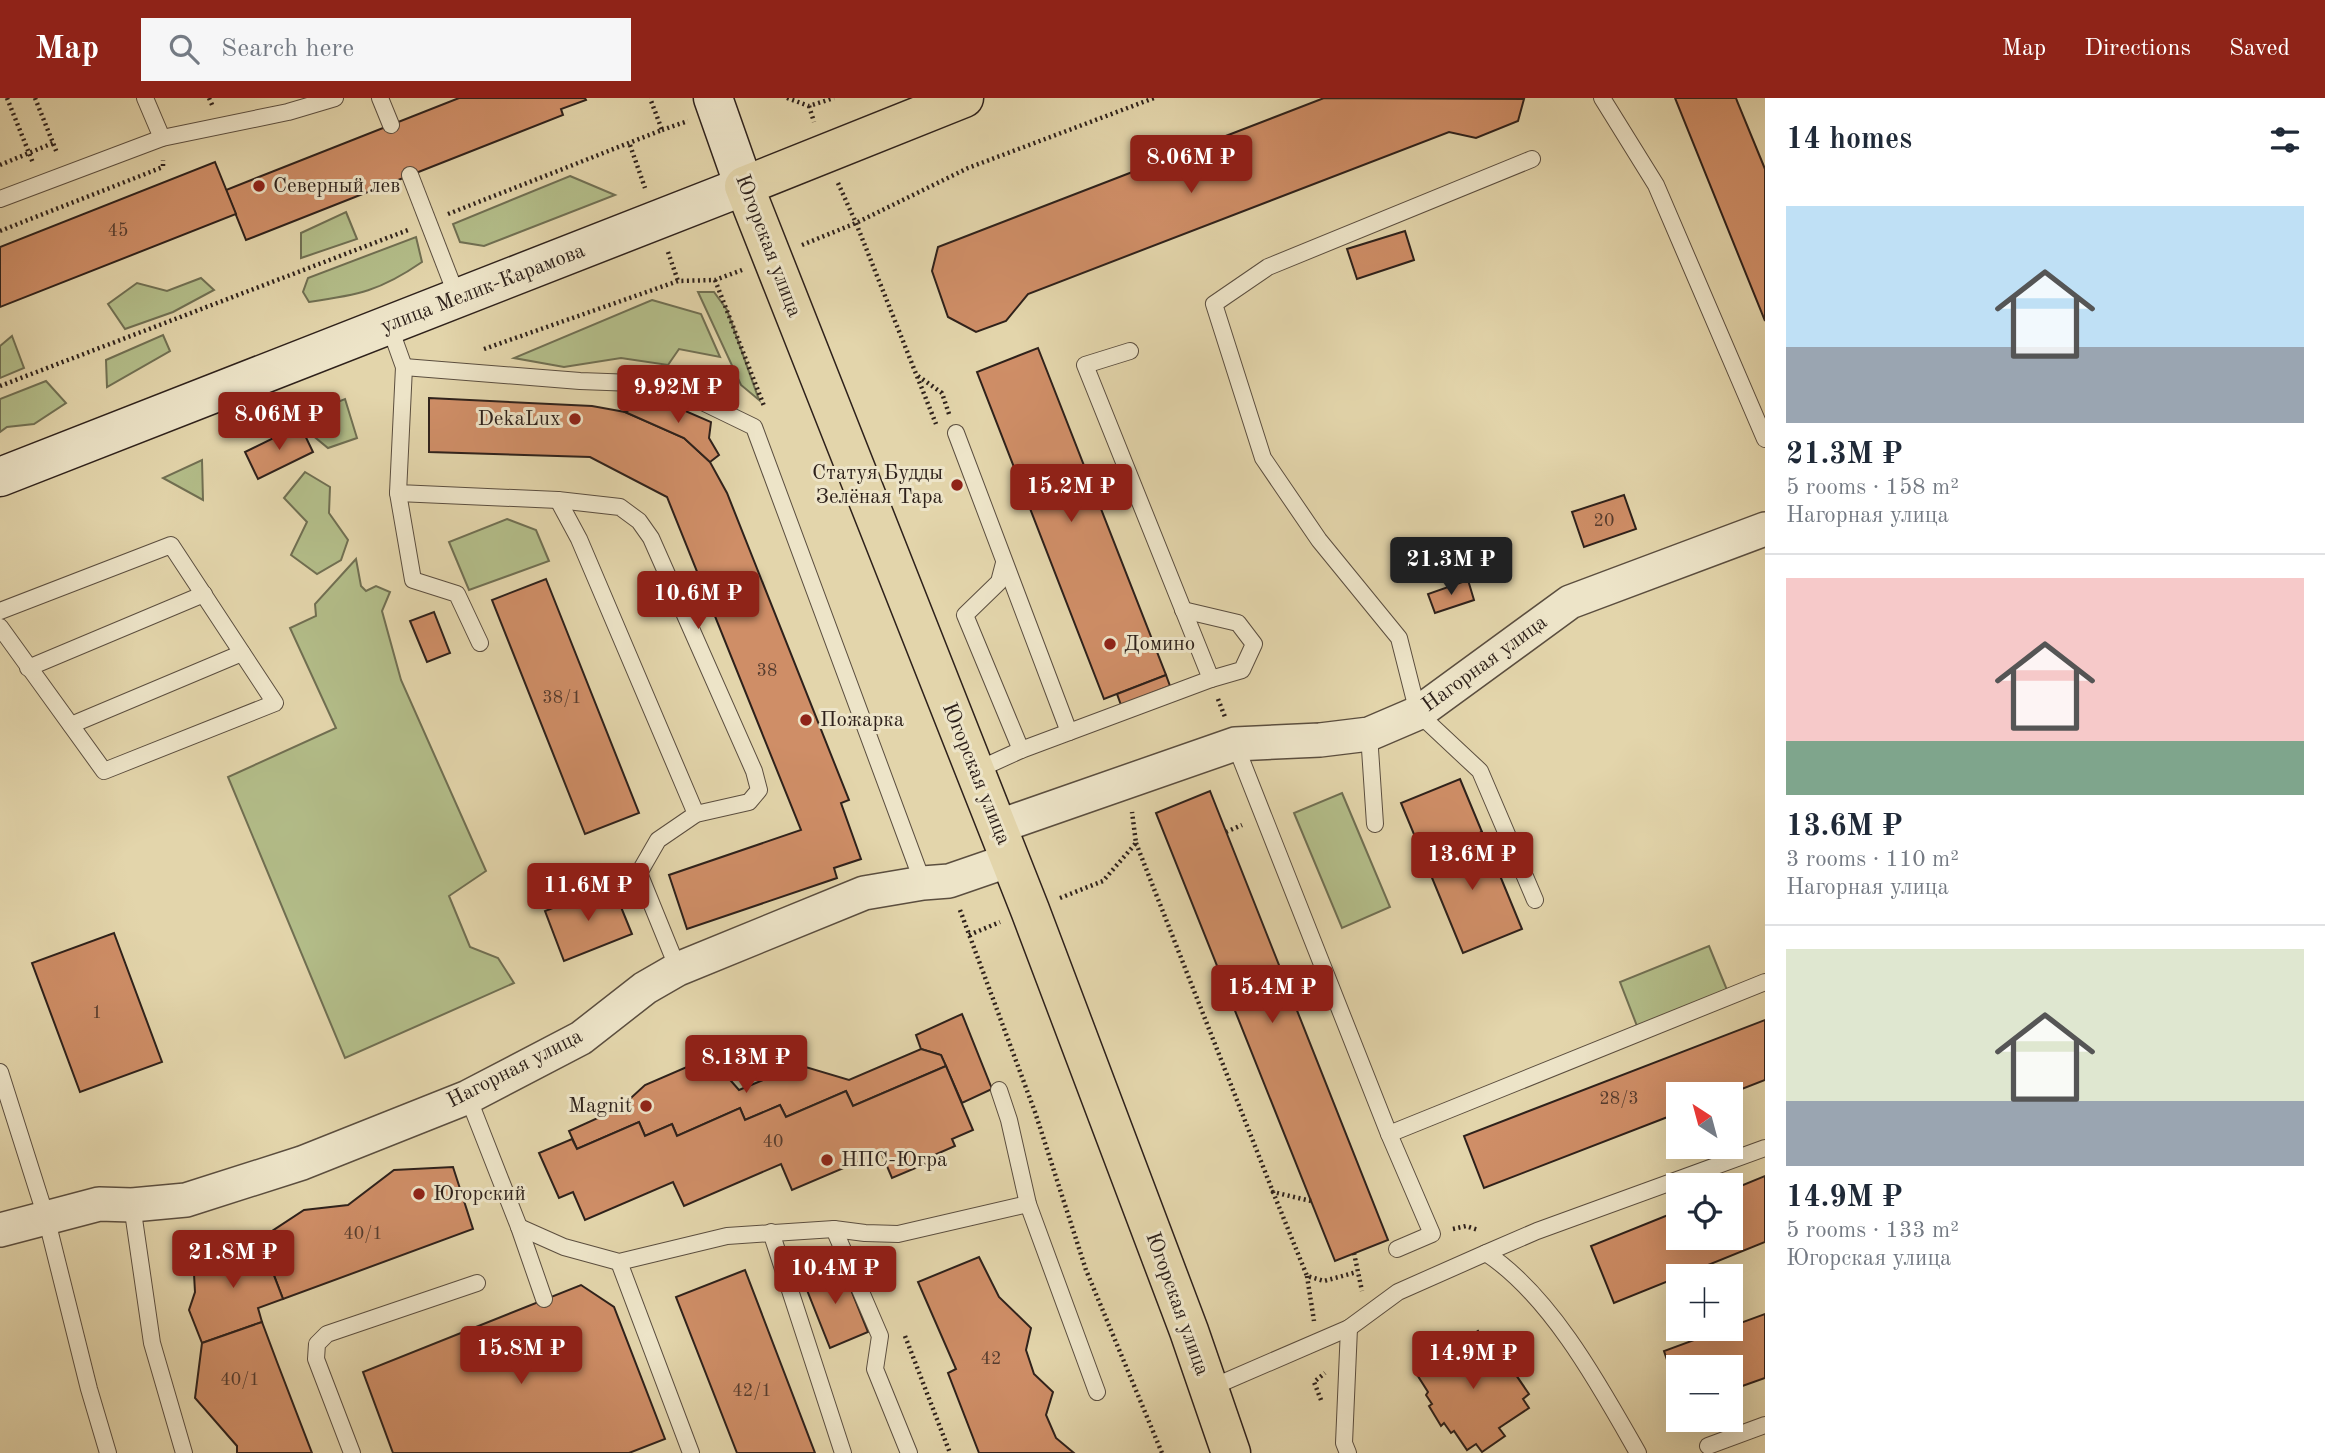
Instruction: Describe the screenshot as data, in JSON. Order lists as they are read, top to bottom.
{
  "streets": {
    "main road": ["Югорская улица", "улица Мелик-Карамова"],
    "street": ["Нагорная улица"]
  },
  "crossings": [
    ["Югорская улица", "улица Мелик-Карамова"],
    ["Югорская улица", "Нагорная улица"]
  ],
  "places": [
    "Северный лев",
    "DekaLux",
    "Статуя Будды Зелёная Тара",
    "Домино",
    "Пожарка",
    "Magnit",
    "НПС-Югра",
    "Югорский"
  ],
  "house_numbers": [
    "45",
    "20",
    "38",
    "38/1",
    "1",
    "28/3",
    "40",
    "40/1",
    "42",
    "40/1",
    "42/1"
  ],
  "north": "top left",
  "page": {
    "header": "Map",
    "search": "Search here",
    "nav": ["Map", "Directions", "Saved"],
    "heading": "14 homes",
    "price": [
      "8.06M ₽",
      "9.92M ₽",
      "8.06M ₽",
      "15.2M ₽",
      "21.3M ₽",
      "10.6M ₽",
      "13.6M ₽",
      "11.6M ₽",
      "15.4M ₽",
      "8.13M ₽",
      "21.8M ₽",
      "10.4M ₽",
      "15.8M ₽",
      "14.9M ₽"
    ],
    "list": [
      {
        "name": "21.3M ₽",
        "note": "5 rooms · 158 m² · Нагорная улица"
      },
      {
        "name": "13.6M ₽",
        "note": "3 rooms · 110 m² · Нагорная улица"
      },
      {
        "name": "14.9M ₽",
        "note": "5 rooms · 133 m² · Югорская улица"
      }
    ],
    "map_buttons": ["+", "−"]
  }
}
